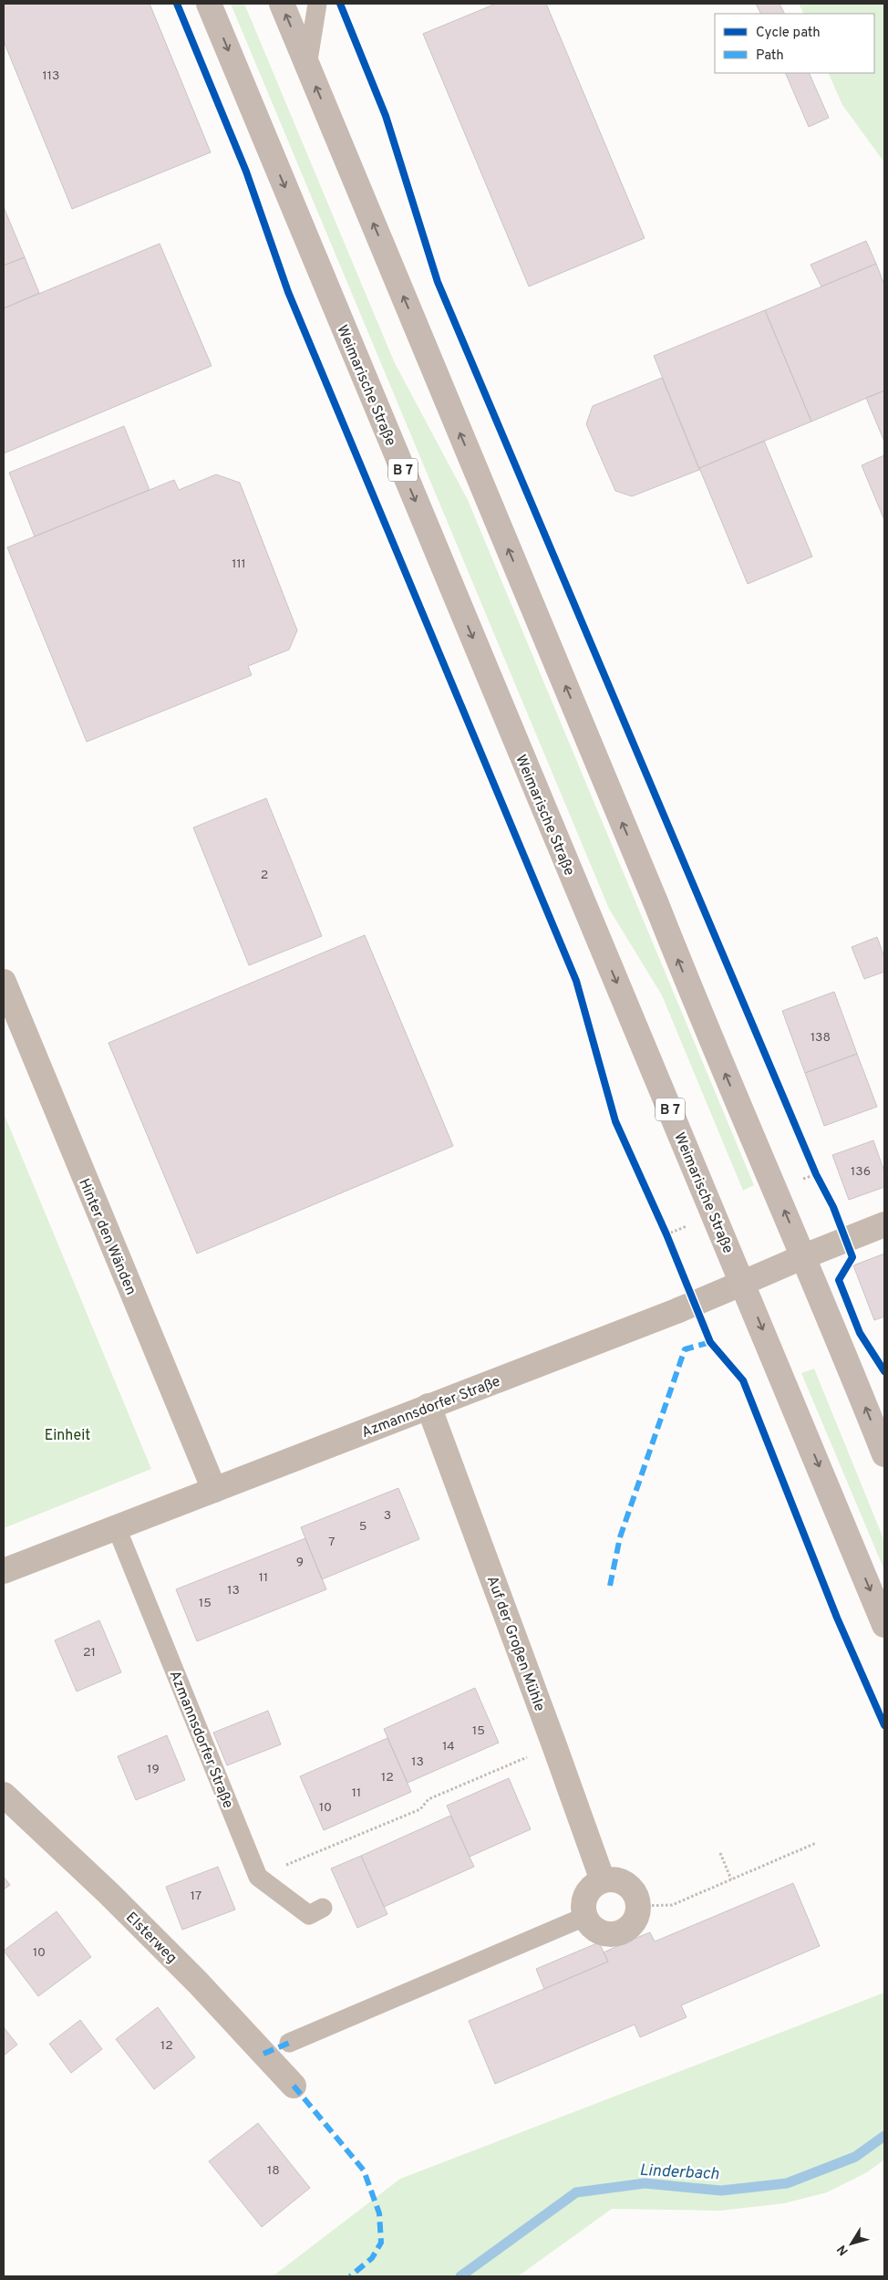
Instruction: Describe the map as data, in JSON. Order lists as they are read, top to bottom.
{
  "streets": {
    "main road": ["Weimarische Straße", "B 7"],
    "street": [
      "Hinter den Wänden",
      "Azmannsdorfer Straße",
      "Auf der Großen Mühle",
      "Elsterweg"
    ]
  },
  "crossings": [
    ["Weimarische Straße", "Azmannsdorfer Straße"],
    ["Hinter den Wänden", "Azmannsdorfer Straße"],
    ["Azmannsdorfer Straße", "Auf der Großen Mühle"]
  ],
  "water": ["Linderbach"],
  "parks": ["Einheit"],
  "house_numbers": [
    "113",
    "111",
    "2",
    "138",
    "136",
    "3",
    "5",
    "7",
    "9",
    "11",
    "13",
    "15",
    "21",
    "15",
    "14",
    "13",
    "19",
    "12",
    "11",
    "10",
    "17",
    "10",
    "12",
    "18"
  ],
  "legend": ["Cycle path", "Path"],
  "north": "bottom left"
}
